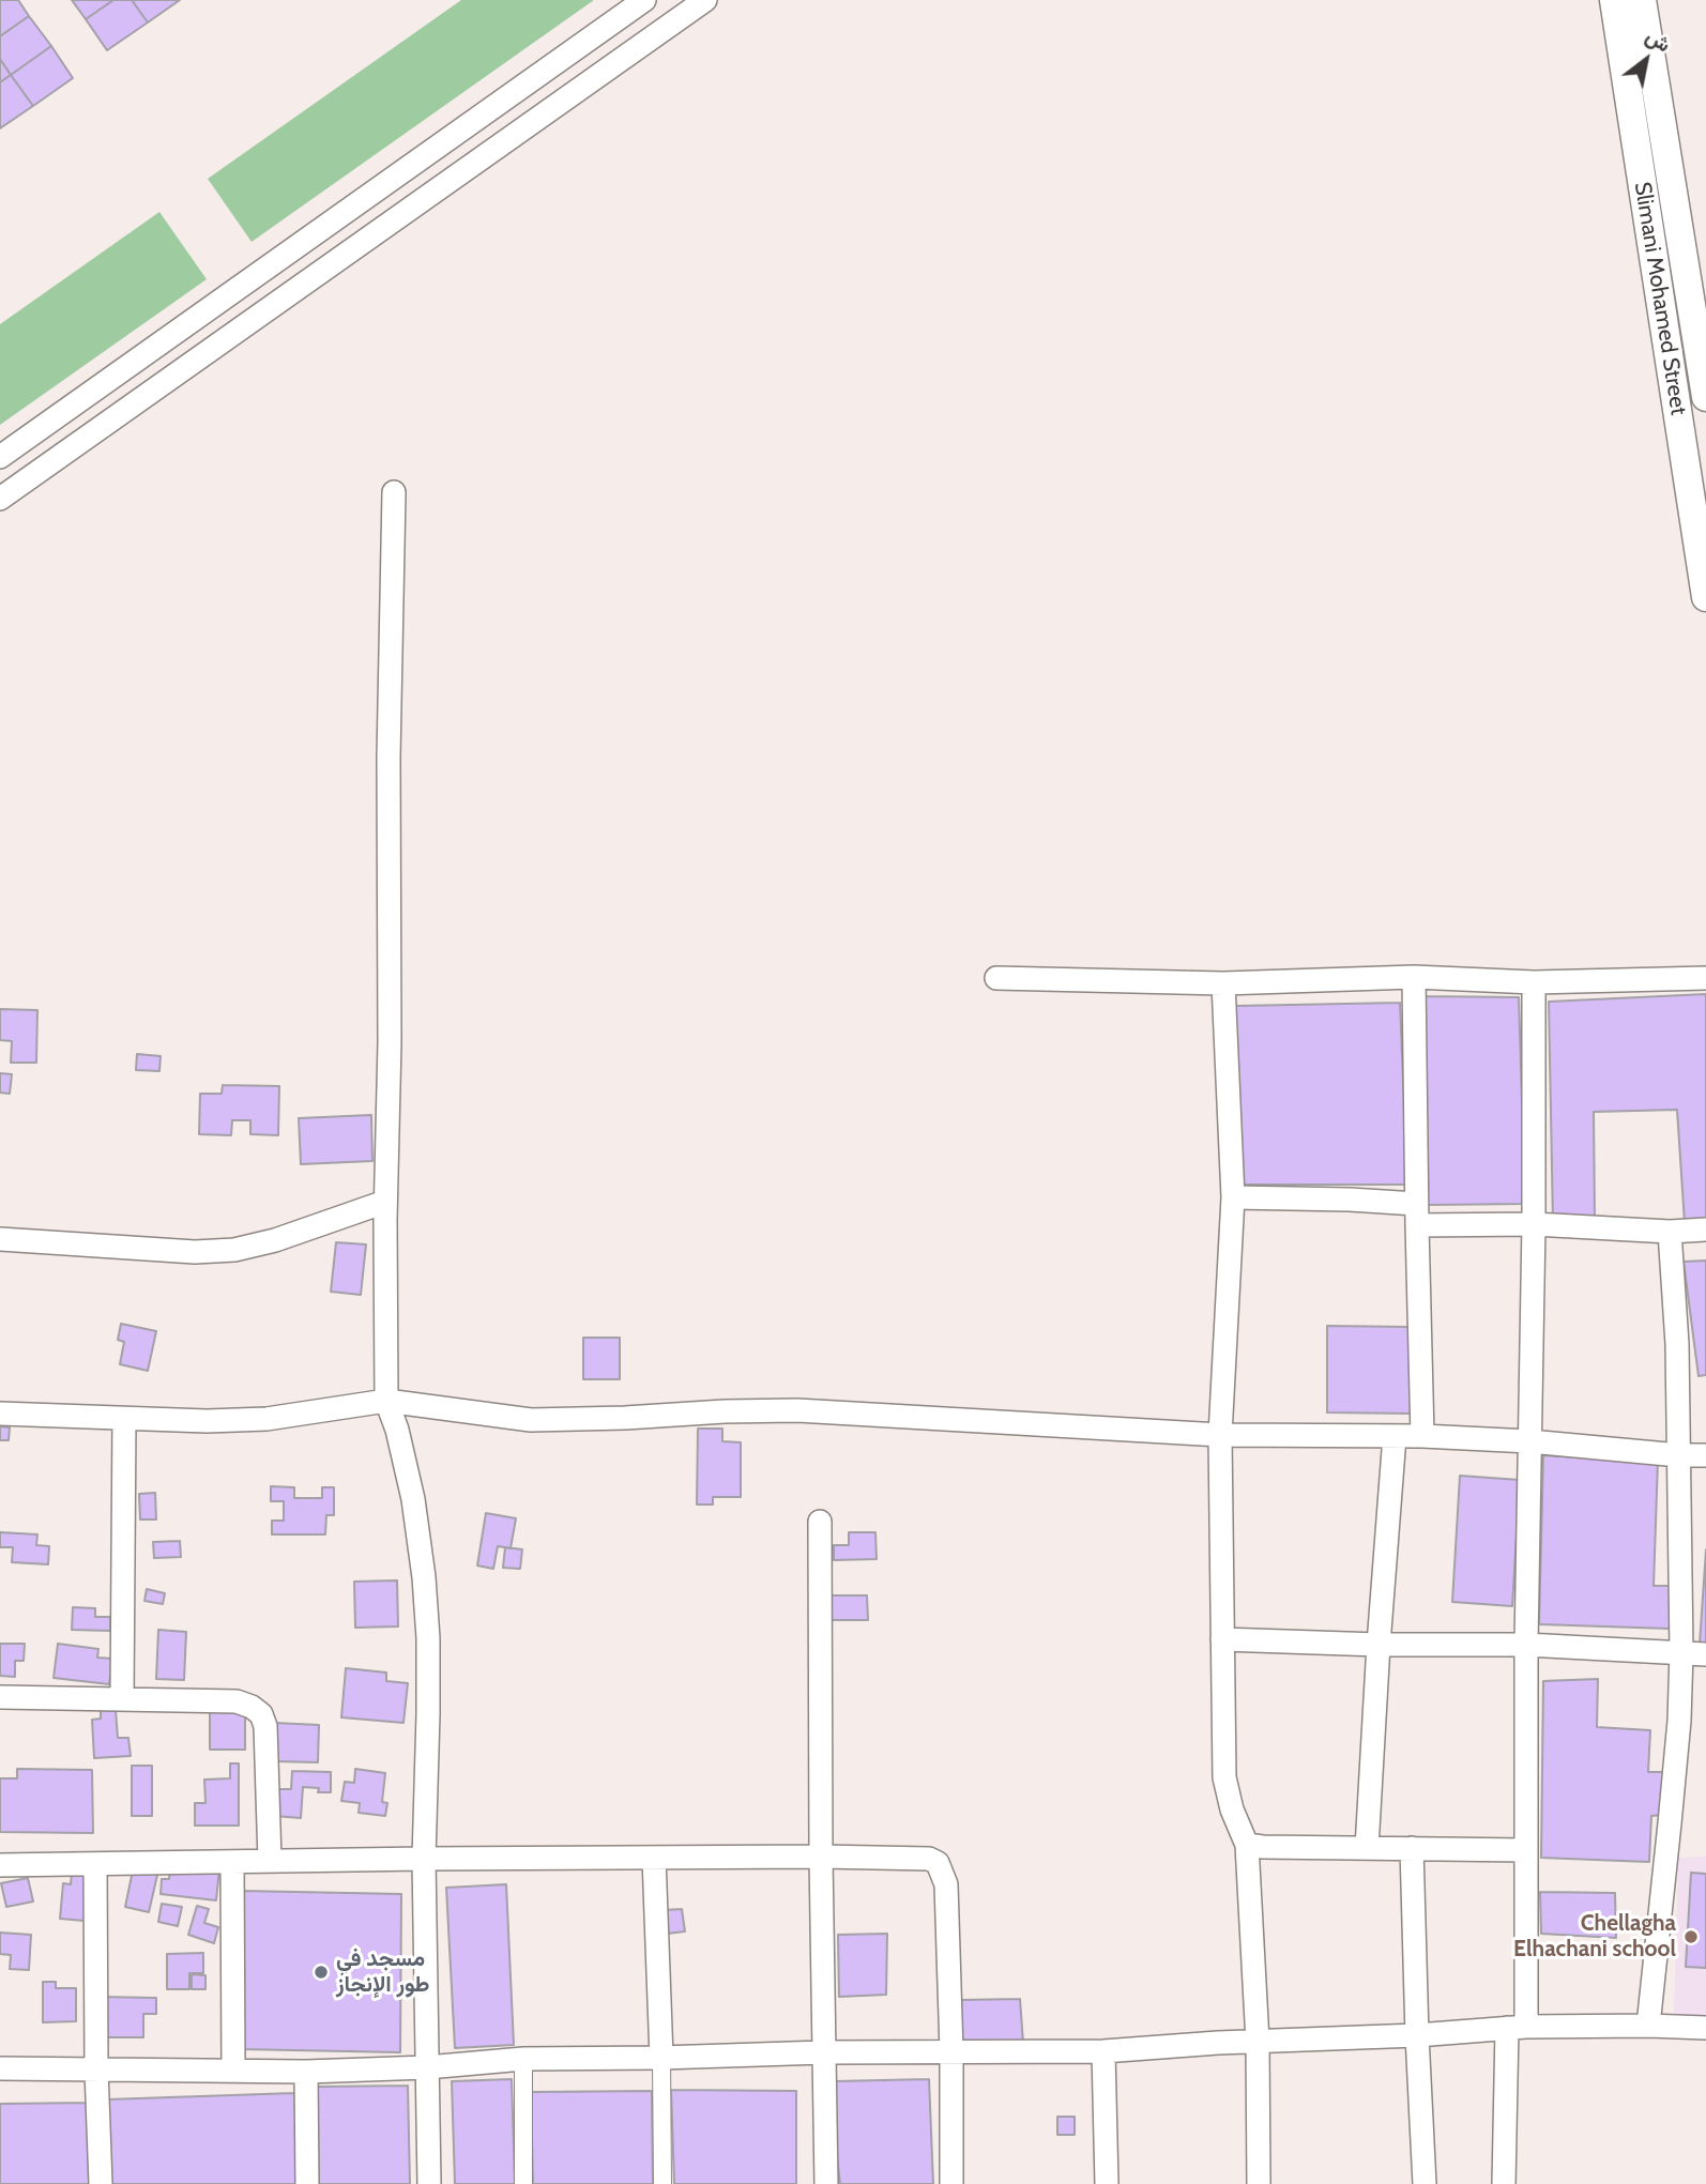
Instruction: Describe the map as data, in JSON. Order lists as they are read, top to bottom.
{
  "streets": {
    "street": ["Slimani Mohamed Street"]
  },
  "places": ["Chellagha Elhachani school", "مسجد في طور الإنجاز"],
  "north": "top right"
}
